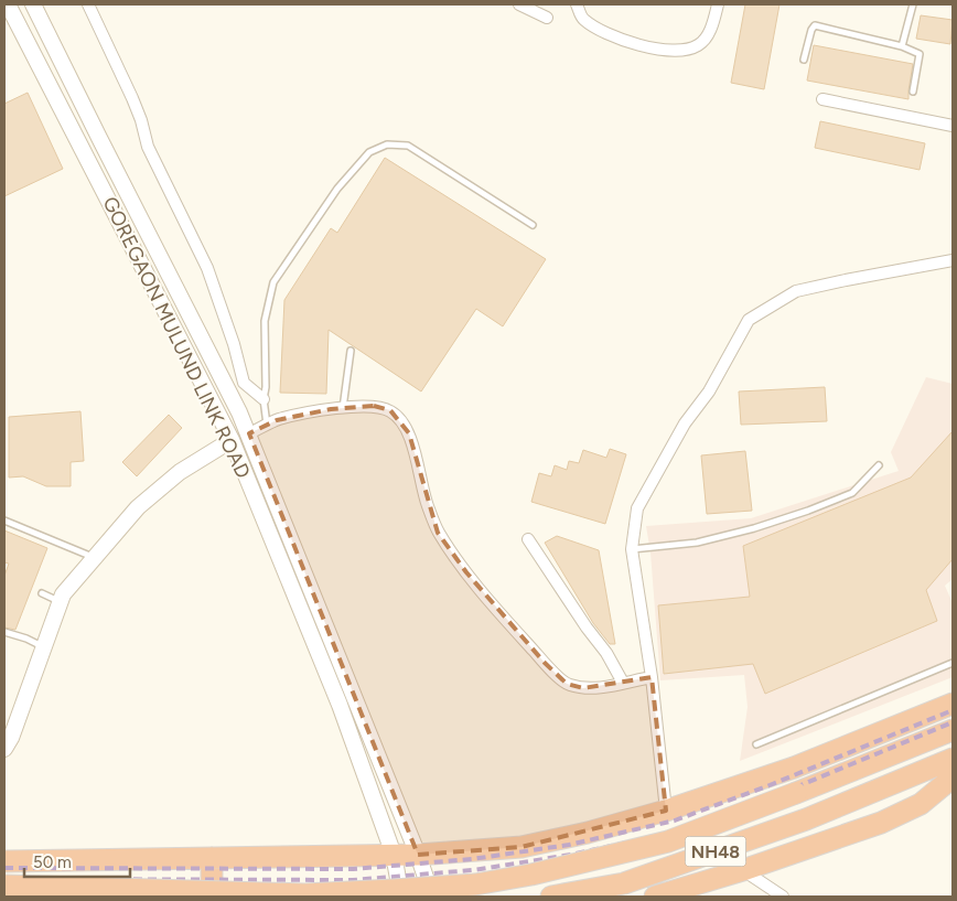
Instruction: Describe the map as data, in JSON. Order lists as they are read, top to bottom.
{
  "streets": {
    "highway": ["NH48"],
    "main road": ["GOREGAON MULUND LINK ROAD"]
  },
  "scale_bar": "50 m"
}
